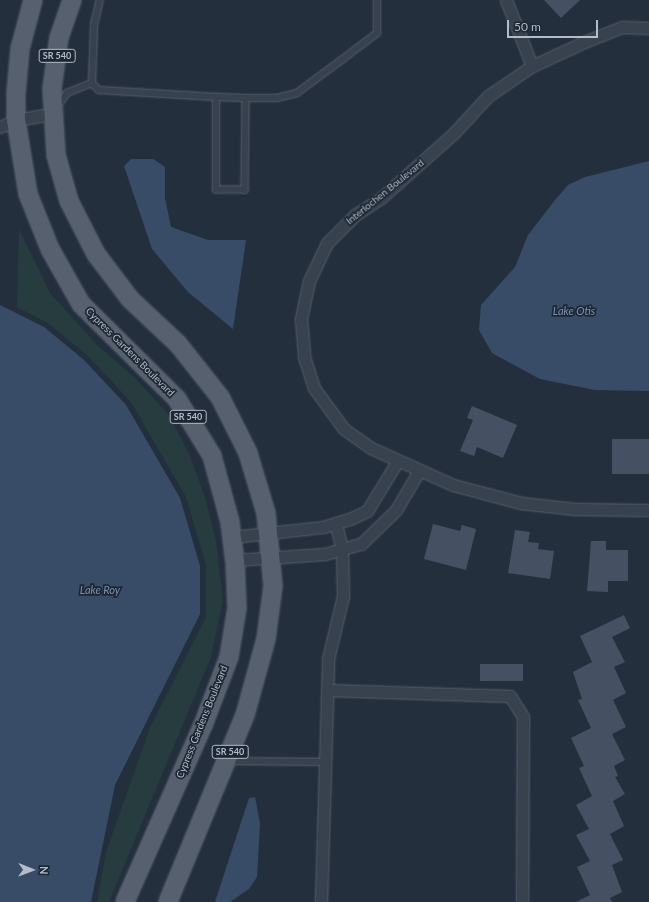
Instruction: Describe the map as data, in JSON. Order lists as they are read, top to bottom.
{
  "streets": {
    "main road": ["SR 540", "Cypress Gardens Boulevard"],
    "street": ["Interlochen Boulevard"]
  },
  "water": ["Lake Otis", "Lake Roy"],
  "scale_bar": "50 m",
  "north": "right"
}
